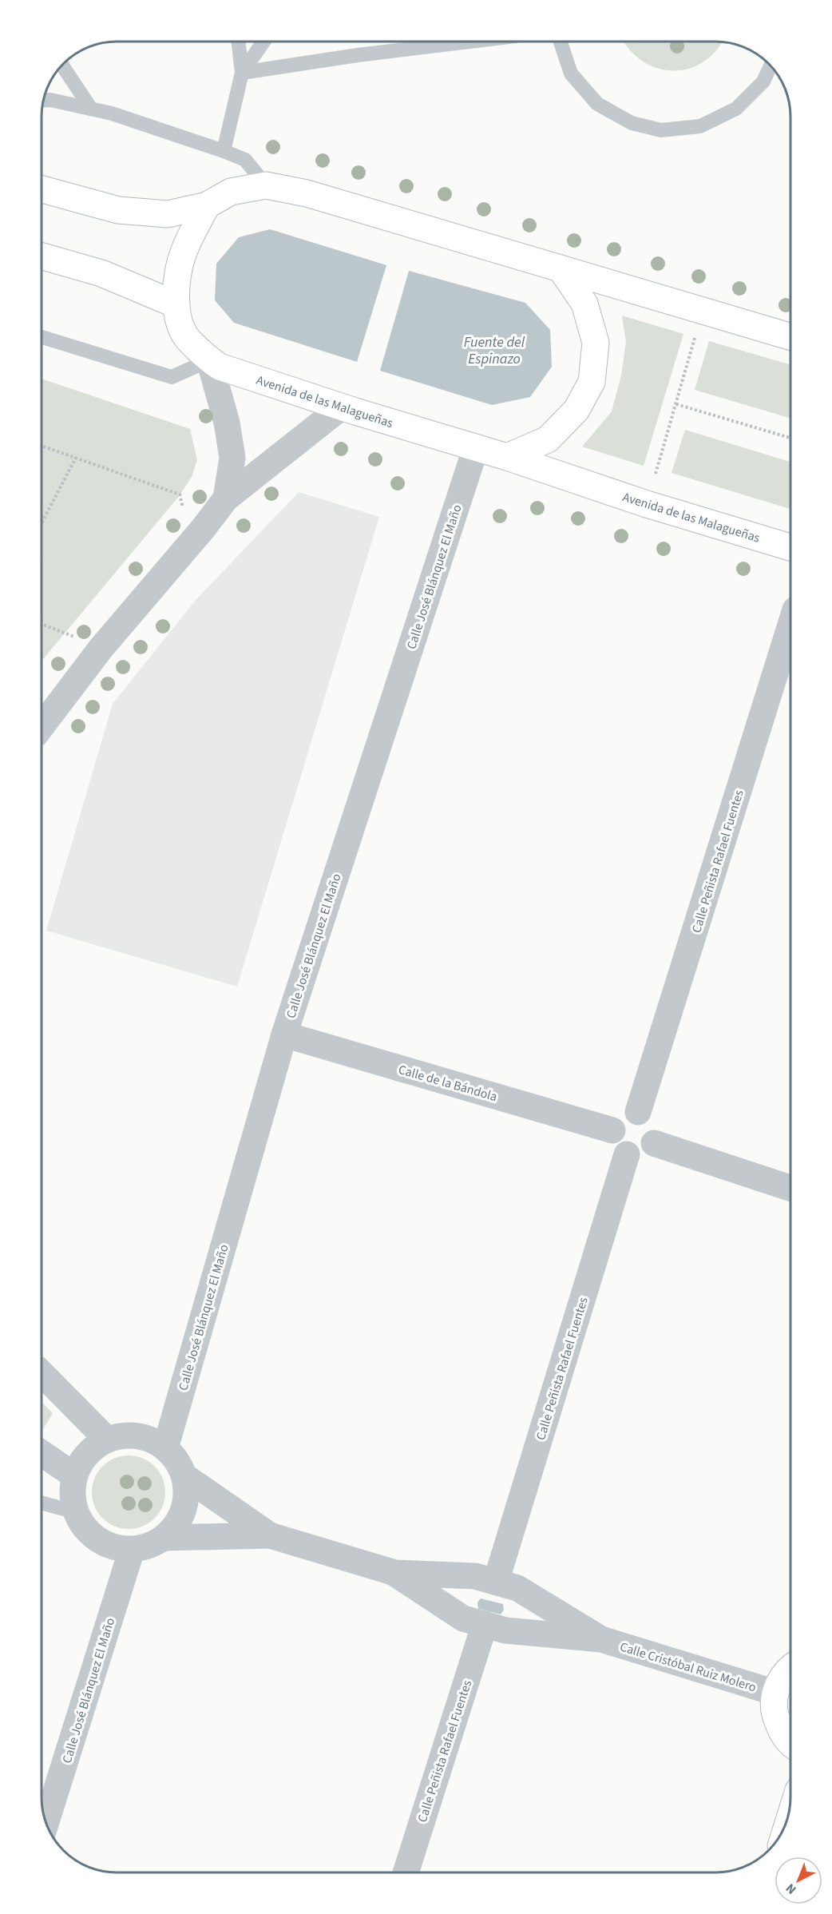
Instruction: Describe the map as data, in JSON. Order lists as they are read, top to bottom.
{
  "streets": {
    "main road": ["Avenida de las Malagueñas"],
    "street": [
      "Calle José Blánquez El Maño",
      "Calle Peñista Rafael Fuentes",
      "Calle de la Bándola",
      "Calle Cristóbal Ruiz Molero"
    ]
  },
  "crossings": [
    ["Avenida de las Malagueñas", "Calle José Blánquez El Maño"],
    ["Calle José Blánquez El Maño", "Calle de la Bándola"],
    ["Calle José Blánquez El Maño", "Calle Cristóbal Ruiz Molero"],
    ["Calle Peñista Rafael Fuentes", "Calle de la Bándola"],
    ["Calle Peñista Rafael Fuentes", "Calle Cristóbal Ruiz Molero"]
  ],
  "water": ["Fuente del Espinazo"],
  "north": "bottom left"
}
